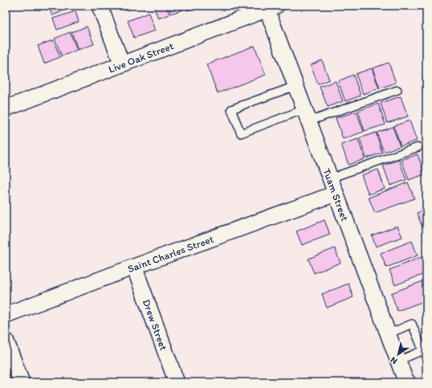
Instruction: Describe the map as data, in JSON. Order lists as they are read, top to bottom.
{
  "streets": {
    "street": [
      "Live Oak Street",
      "Tuam Street",
      "Saint Charles Street",
      "Drew Street"
    ]
  },
  "crossings": [
    ["Live Oak Street", "Tuam Street"],
    ["Tuam Street", "Saint Charles Street"],
    ["Saint Charles Street", "Drew Street"]
  ],
  "north": "bottom left"
}
